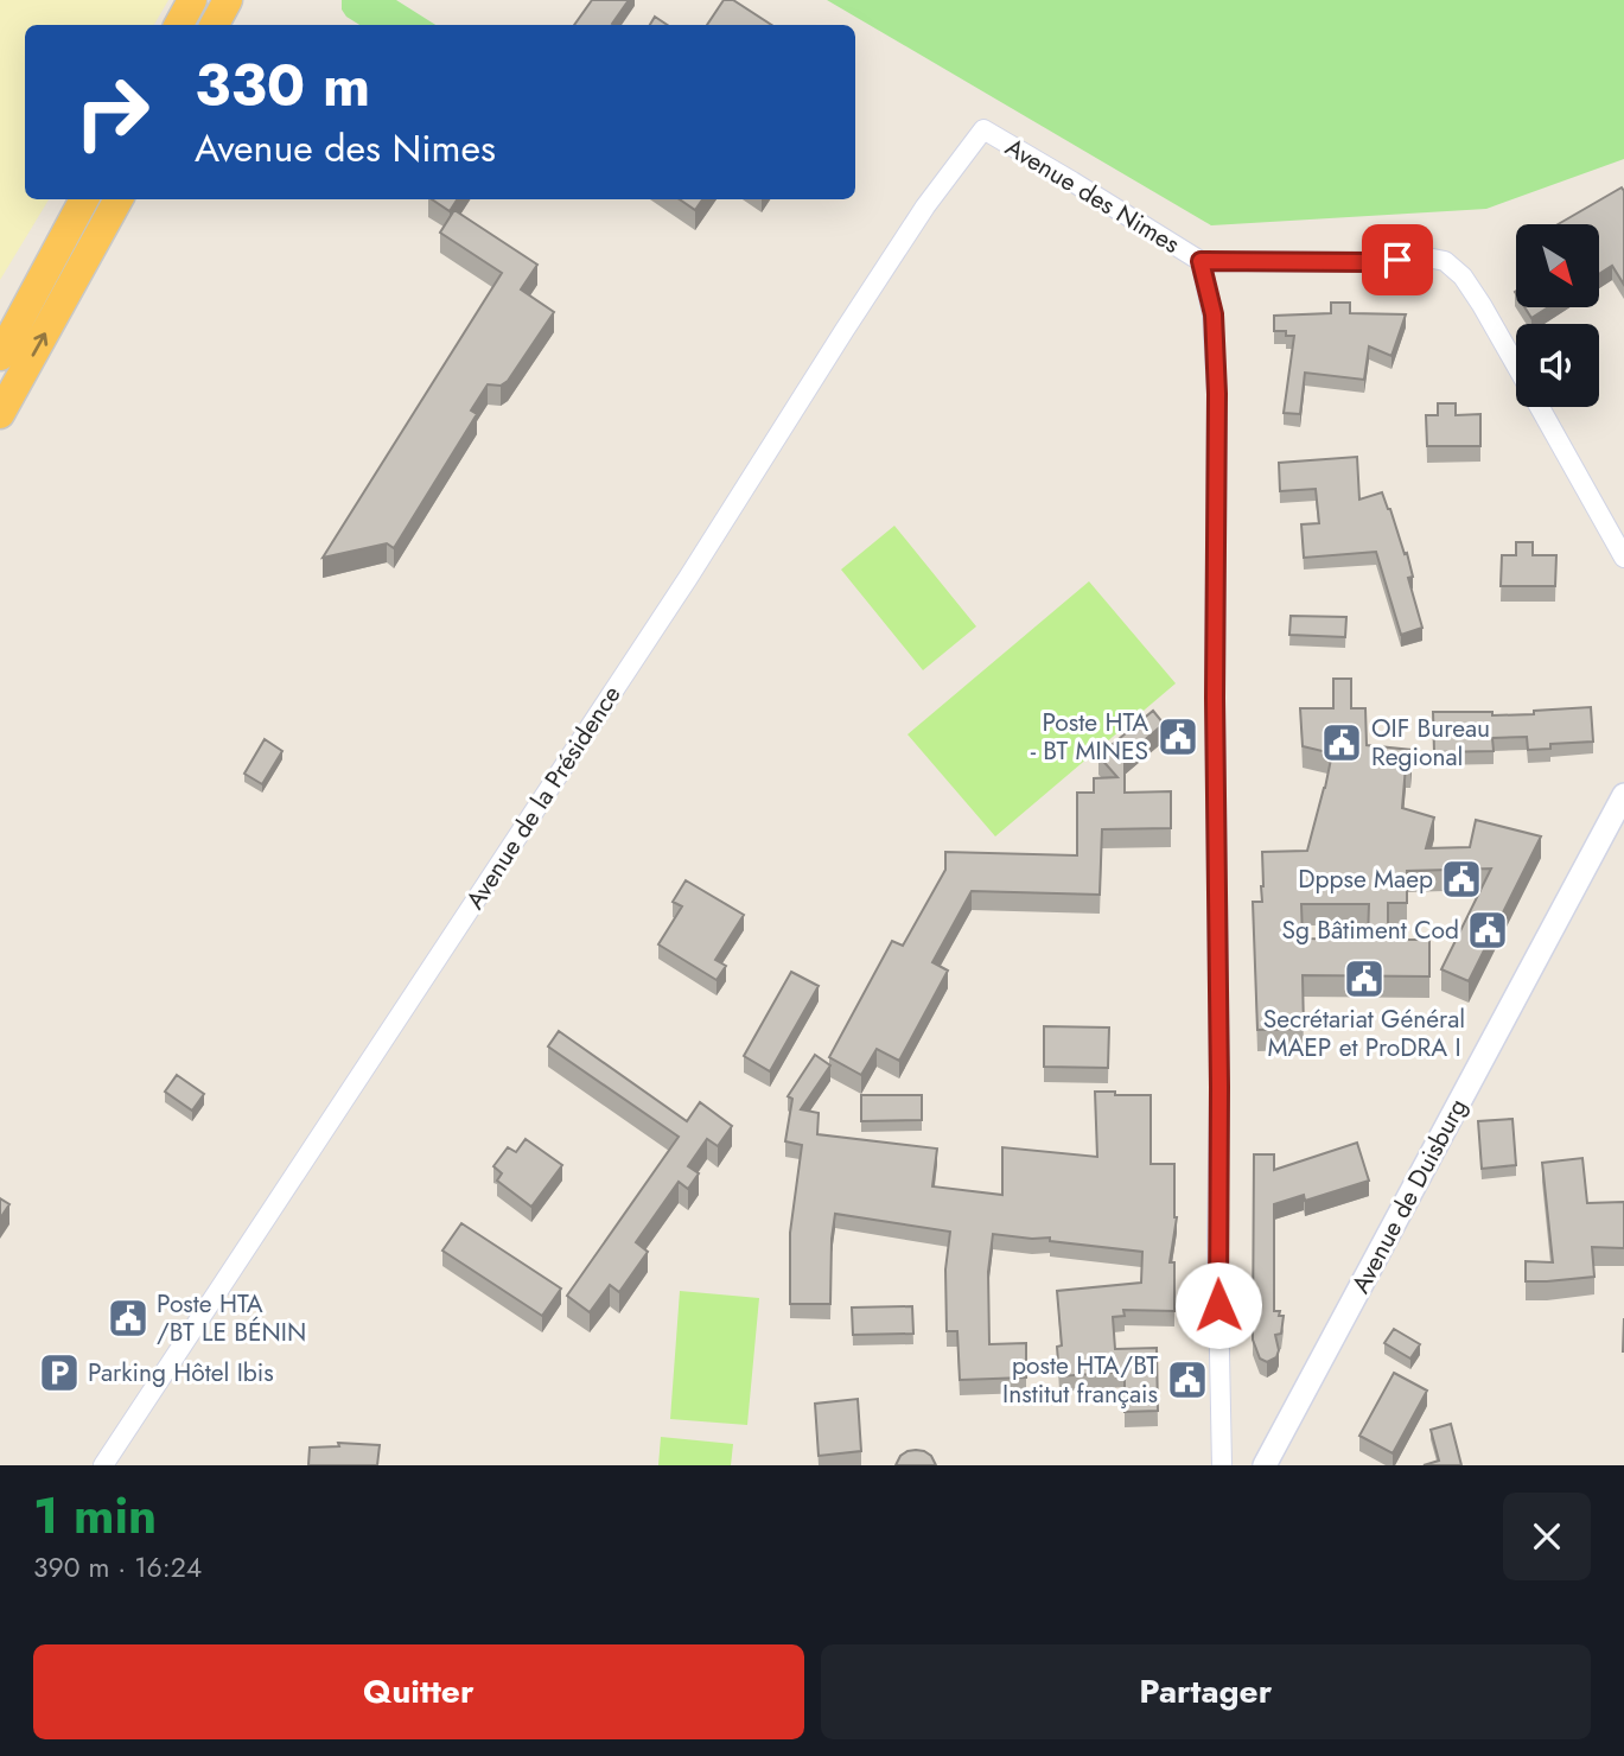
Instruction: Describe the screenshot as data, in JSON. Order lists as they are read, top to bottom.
{
  "streets": {
    "street": ["Avenue des Nimes", "Avenue de la Présidence", "Avenue de Duisburg"]
  },
  "crossings": [
    ["Avenue des Nimes", "Avenue de la Présidence"]
  ],
  "places": {
    "public building": [
      "Poste HTA - BT MINES",
      "OIF Bureau Regional",
      "Dppse Maep",
      "Sg Bâtiment Cod",
      "Secrétariat Général MAEP et ProDRA I",
      "Poste HTA /BT LE BÉNIN",
      "poste HTA/BT Institut français"
    ],
    "parking": ["Parking Hôtel Ibis"]
  },
  "north": "bottom right",
  "page": {
    "turn": ["330 m", "Avenue des Nimes"],
    "heading": ["1 min", "390 m · 16:24"],
    "buttons": ["Quitter", "Partager"]
  }
}
